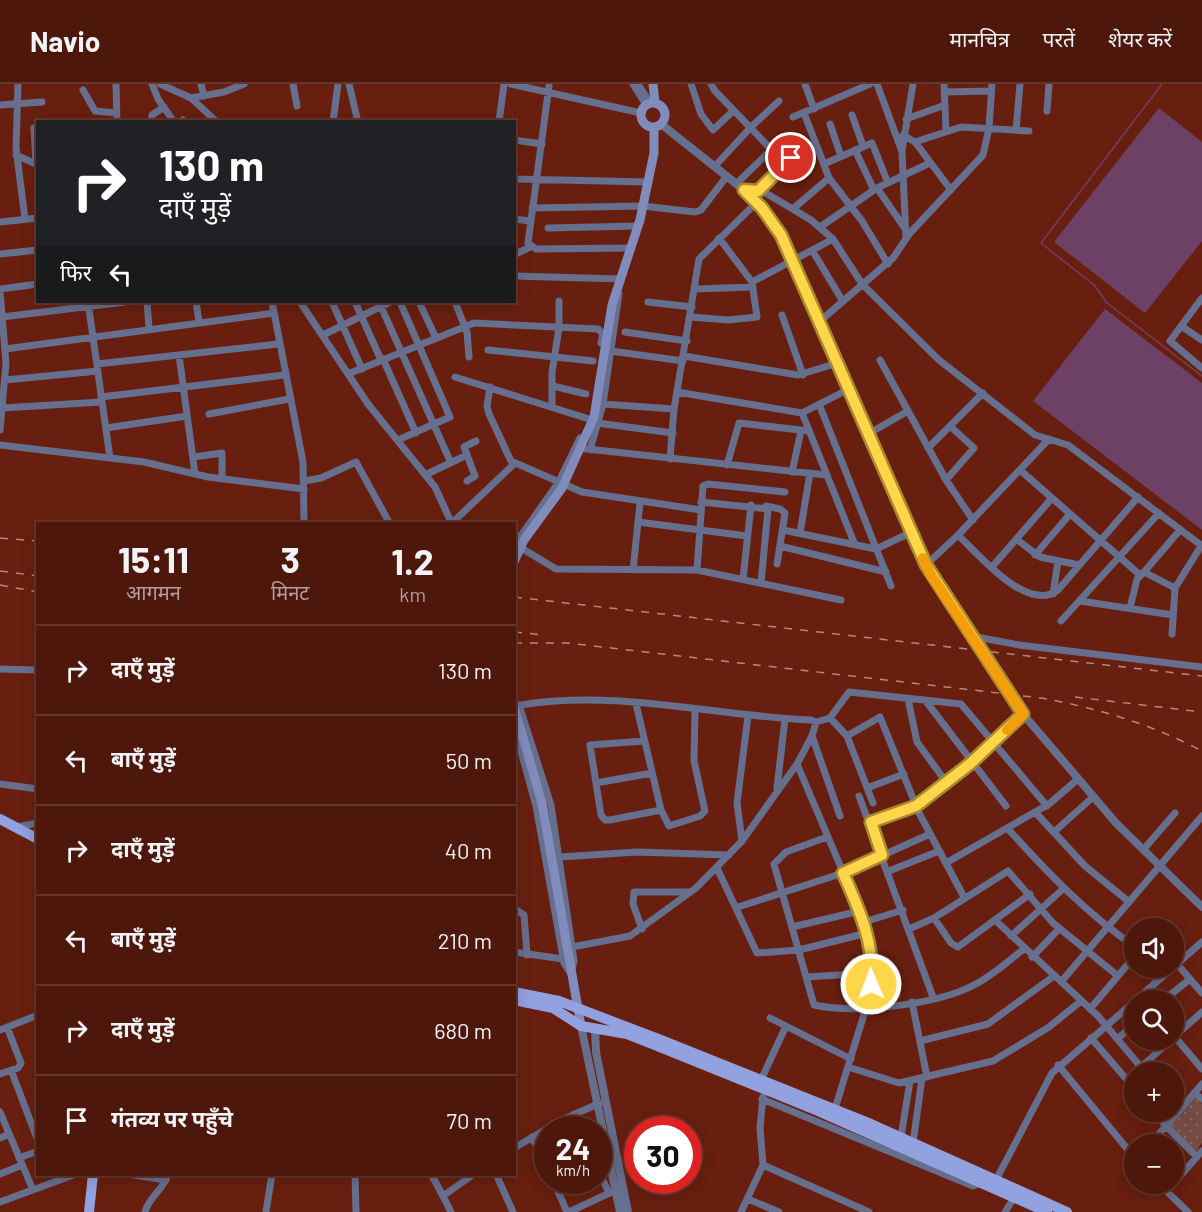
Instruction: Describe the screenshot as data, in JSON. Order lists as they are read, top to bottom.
{
  "page": {
    "header": "Navio",
    "nav": ["मानचित्र", "परतें", "शेयर करें"],
    "turn": ["130 m", "दाएँ मुड़ें"],
    "then": "फिर",
    "eta": [
      "15:11",
      "आगमन",
      "3",
      "मिनट",
      "1.2",
      "km"
    ],
    "list": [
      {
        "name": "दाएँ मुड़ें",
        "value": "130 m"
      },
      {
        "name": "बाएँ मुड़ें",
        "value": "50 m"
      },
      {
        "name": "दाएँ मुड़ें",
        "value": "40 m"
      },
      {
        "name": "बाएँ मुड़ें",
        "value": "210 m"
      },
      {
        "name": "दाएँ मुड़ें",
        "value": "680 m"
      },
      {
        "name": "गंतव्य पर पहुँचे",
        "value": "70 m"
      }
    ],
    "map_buttons": ["+", "−"],
    "speed": "24 km/h",
    "limit": "30"
  }
}
